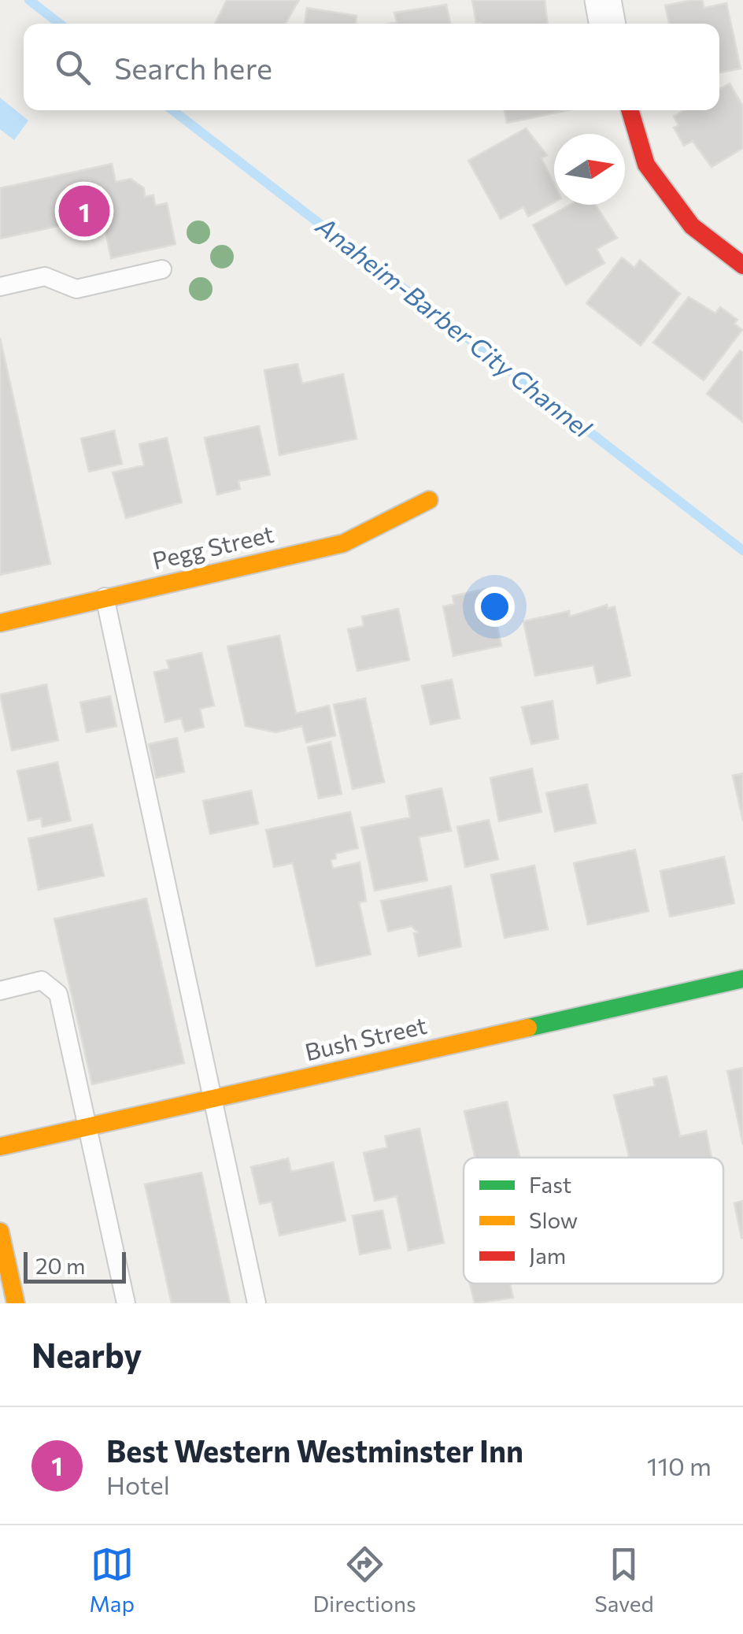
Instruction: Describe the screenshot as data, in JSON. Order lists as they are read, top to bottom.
{
  "streets": {
    "street": ["Pegg Street", "Bush Street"]
  },
  "water": ["Anaheim-Barber City Channel"],
  "legend": ["Fast", "Slow", "Jam"],
  "scale_bar": "20 m",
  "north": "right",
  "page": {
    "search": "Search here",
    "pins": "1",
    "scale": "20 m",
    "heading": "Nearby",
    "list": [
      {
        "mark": "1",
        "name": "Best Western Westminster Inn",
        "note": "Hotel",
        "value": "110 m"
      }
    ],
    "nav": ["Map", "Directions", "Saved"]
  }
}
